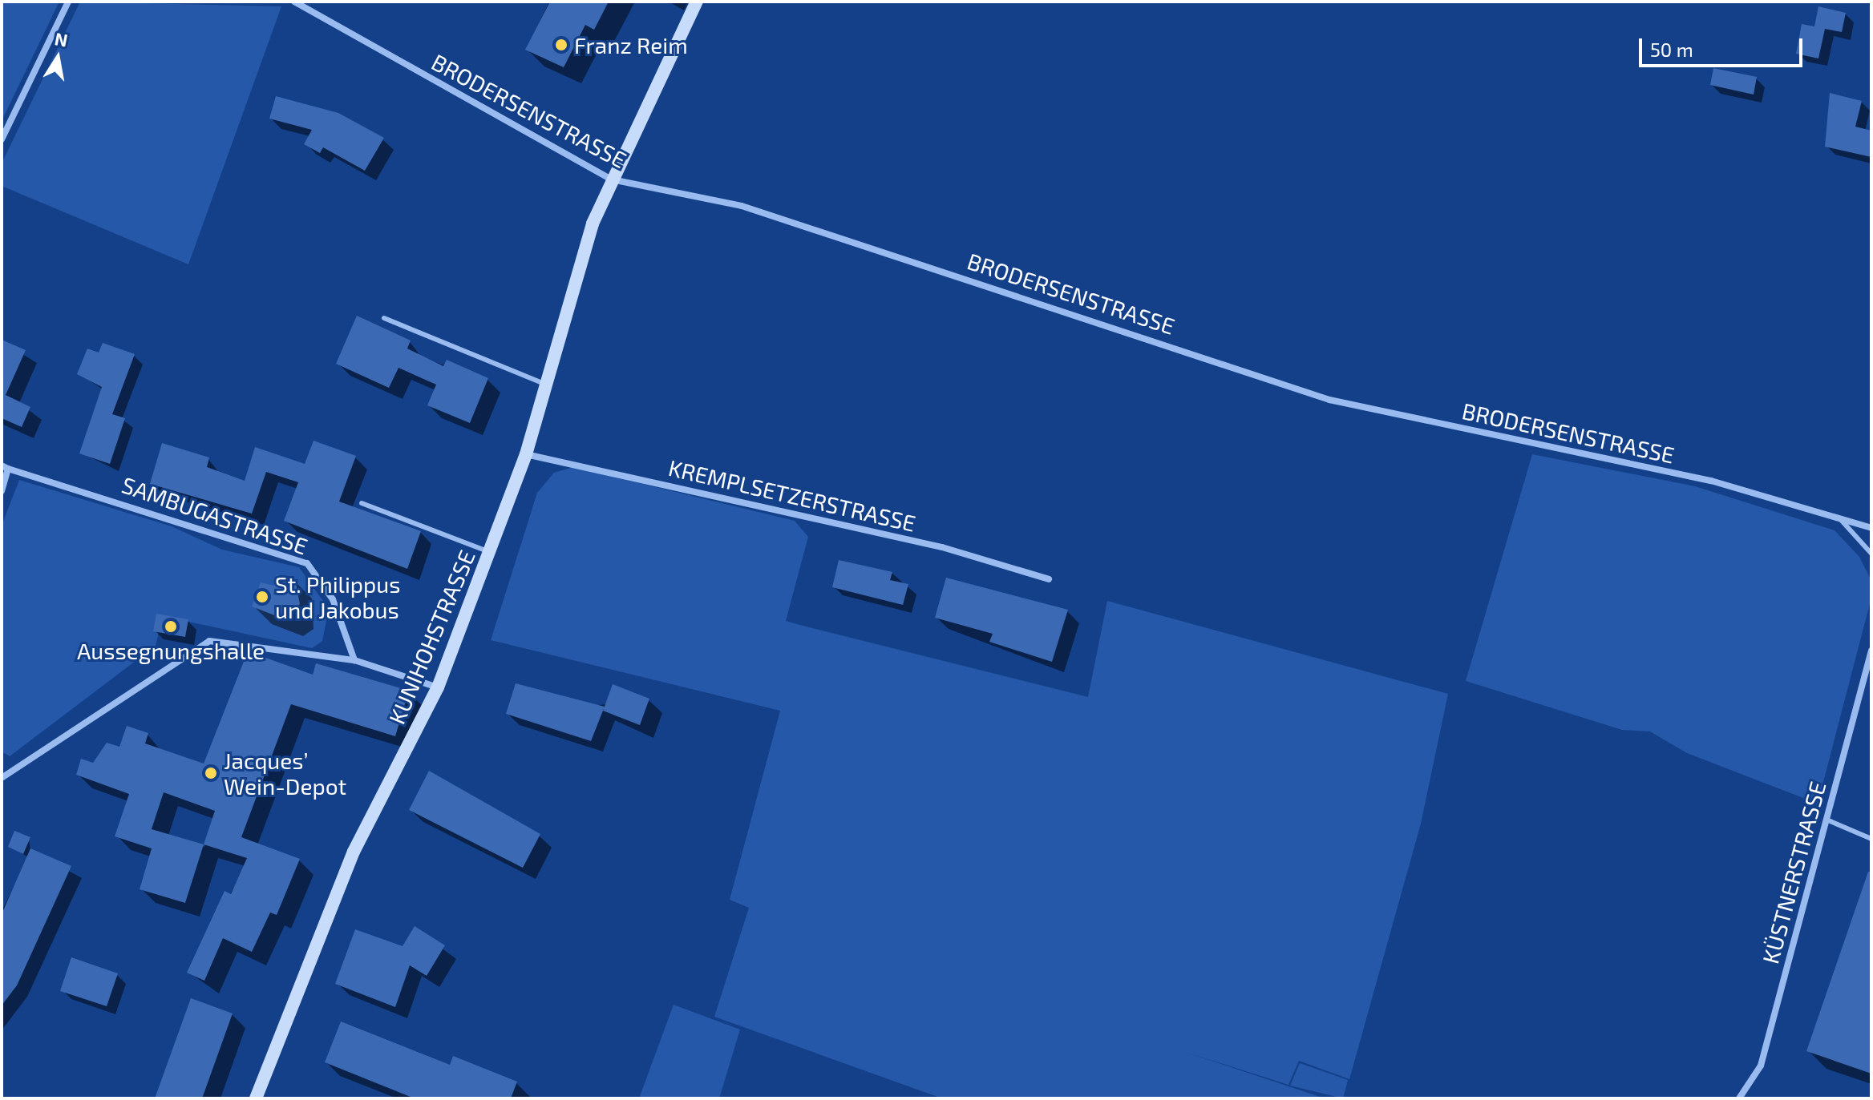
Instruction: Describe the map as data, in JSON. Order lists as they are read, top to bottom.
{
  "streets": {
    "street": [
      "BRODERSENSTRASSE",
      "KREMPLSETZERSTRASSE",
      "SAMBUGASTRASSE",
      "KUNIHOHSTRASSE",
      "KÜSTNERSTRASSE"
    ]
  },
  "crossings": [
    ["BRODERSENSTRASSE", "KUNIHOHSTRASSE"],
    ["KREMPLSETZERSTRASSE", "KUNIHOHSTRASSE"]
  ],
  "places": [
    "Franz Reim",
    "St. Philippus und Jakobus",
    "Aussegnungshalle",
    "Jacques’ Wein-Depot"
  ],
  "scale_bar": "50 m",
  "north": "top"
}
